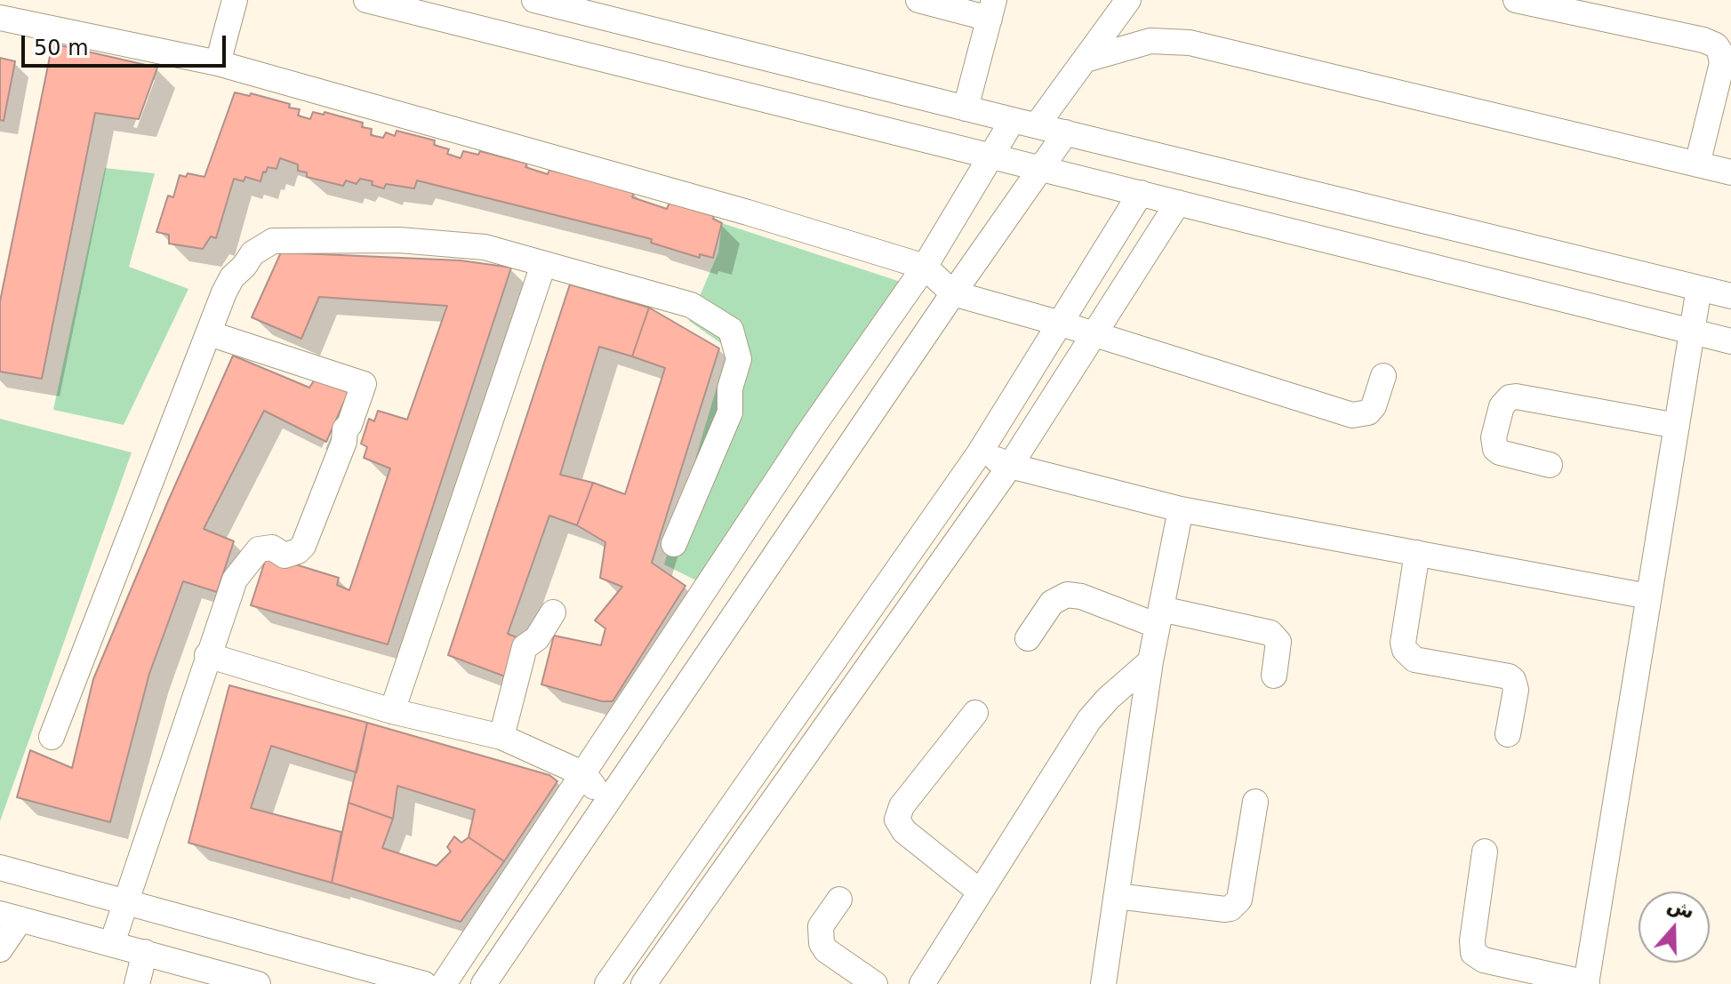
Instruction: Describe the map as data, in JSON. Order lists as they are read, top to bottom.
{
  "scale_bar": "50 m",
  "north": "top"
}
